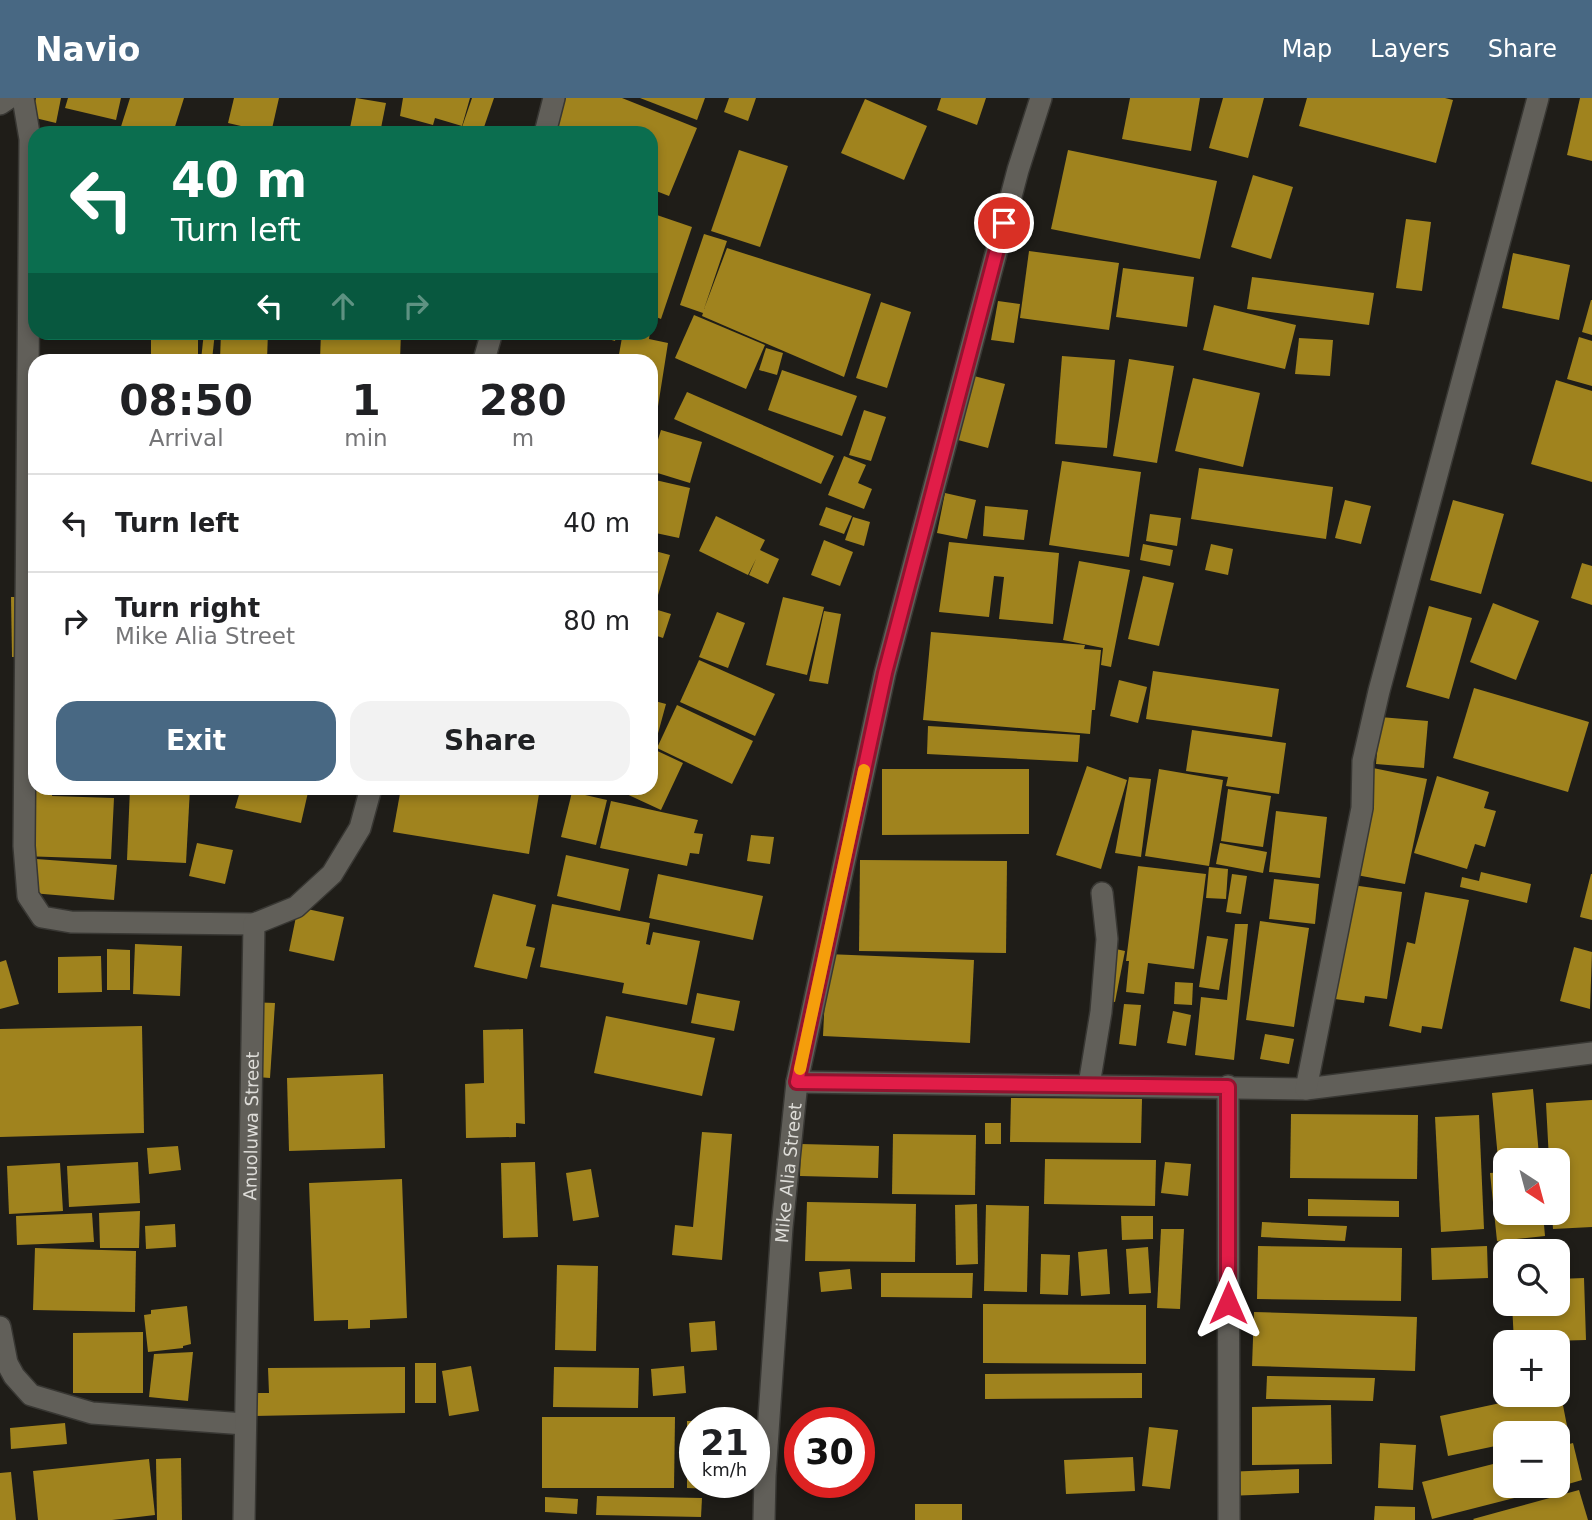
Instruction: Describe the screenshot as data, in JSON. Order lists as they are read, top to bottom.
{
  "streets": {
    "street": ["Anuoluwa Street", "Mike Alia Street"]
  },
  "north": "bottom right",
  "page": {
    "header": "Navio",
    "nav": ["Map", "Layers", "Share"],
    "turn": ["40 m", "Turn left"],
    "eta": [
      "08:50",
      "Arrival",
      "1",
      "min",
      "280",
      "m"
    ],
    "list": [
      {
        "name": "Turn left",
        "value": "40 m"
      },
      {
        "name": "Turn right",
        "note": "Mike Alia Street",
        "value": "80 m"
      }
    ],
    "buttons": ["Exit", "Share"],
    "map_buttons": ["+", "−"],
    "speed": "21 km/h",
    "limit": "30"
  }
}
